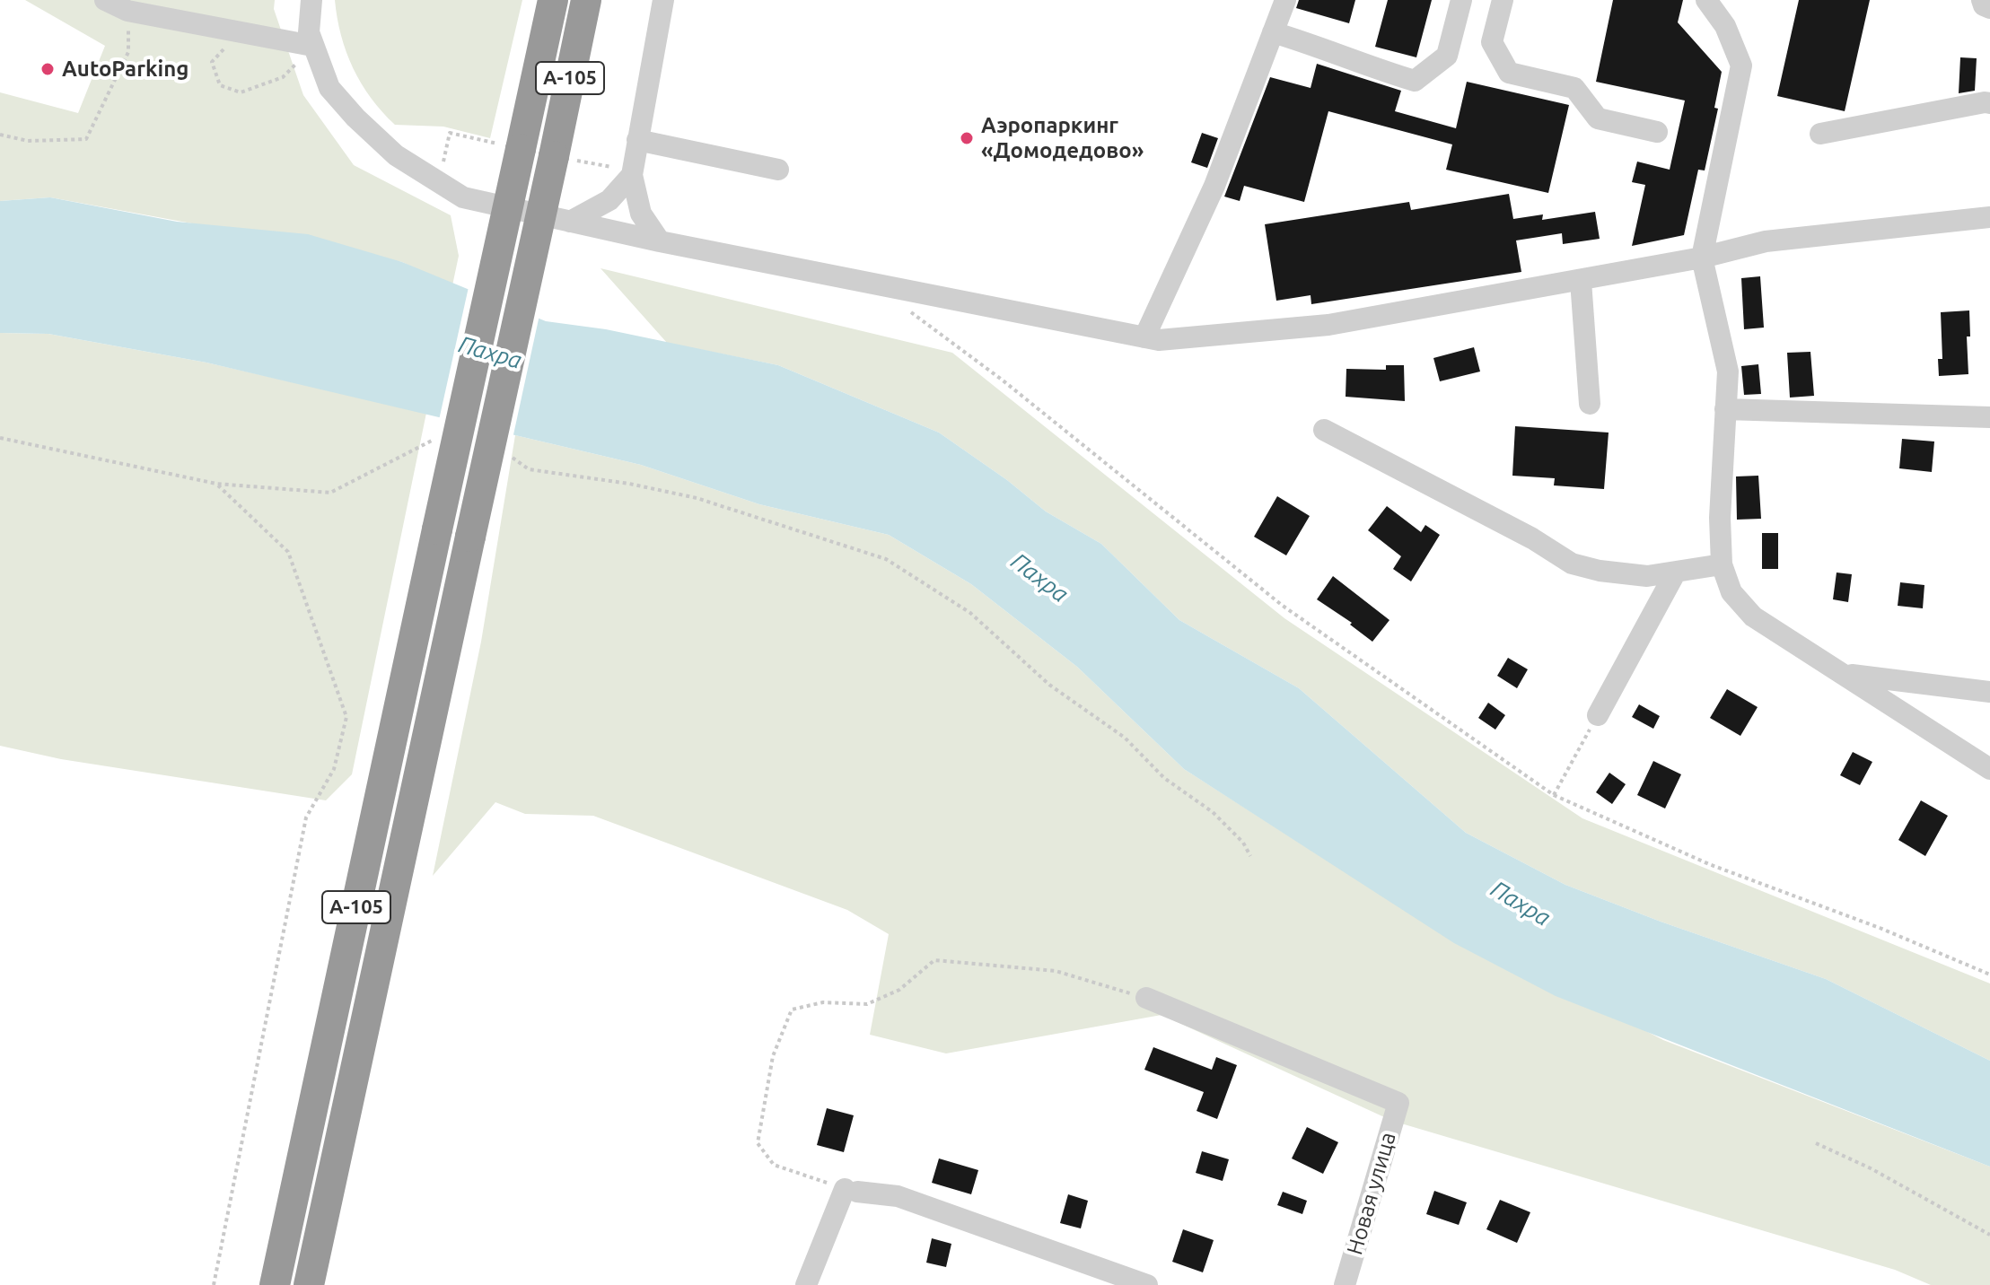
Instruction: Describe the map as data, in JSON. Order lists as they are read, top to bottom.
{
  "streets": {
    "highway": ["А-105"],
    "street": ["Новая улица"]
  },
  "water": ["Пахра"],
  "places": ["AutoParking", "Аэропаркинг «Домодедово»"]
}
